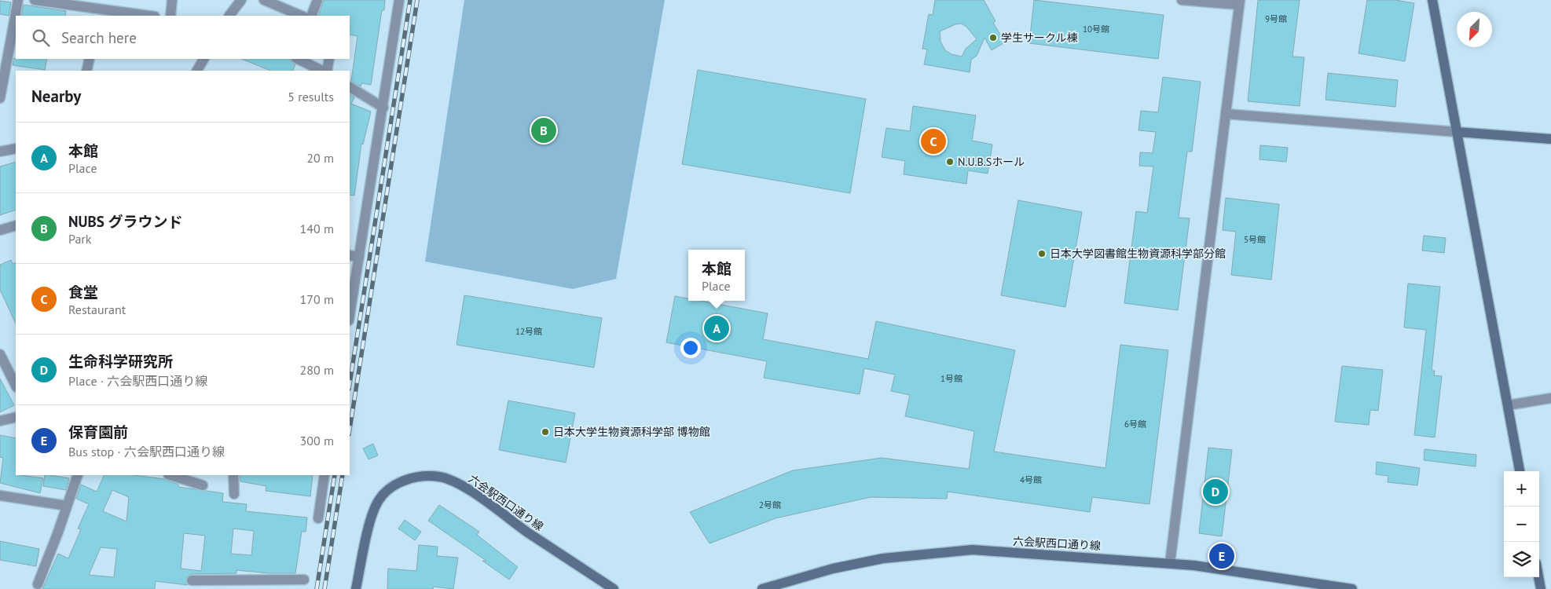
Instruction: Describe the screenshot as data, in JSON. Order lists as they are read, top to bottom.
{
  "streets": {
    "street": ["六会駅西口通り線"]
  },
  "places": [
    "学生サークル棟",
    "N.U.B.Sホール",
    "日本大学図書館生物資源科学部分館",
    "日本大学生物資源科学部 博物館"
  ],
  "house_numbers": [
    "9号館",
    "10号館",
    "5号館",
    "12号館",
    "1号館",
    "6号館",
    "4号館",
    "2号館"
  ],
  "north": "bottom left",
  "page": {
    "search": "Search here",
    "heading": ["Nearby", "5 results"],
    "pins": [
      "B",
      "C",
      "A",
      "D",
      "E"
    ],
    "list": [
      {
        "mark": "A",
        "name": "本館",
        "note": "Place",
        "value": "20 m"
      },
      {
        "mark": "B",
        "name": "NUBS グラウンド",
        "note": "Park",
        "value": "140 m"
      },
      {
        "mark": "C",
        "name": "食堂",
        "note": "Restaurant",
        "value": "170 m"
      },
      {
        "mark": "D",
        "name": "生命科学研究所",
        "note": "Place · 六会駅西口通り線",
        "value": "280 m"
      },
      {
        "mark": "E",
        "name": "保育園前",
        "note": "Bus stop · 六会駅西口通り線",
        "value": "300 m"
      }
    ],
    "popup": ["本館", "Place"],
    "map_buttons": ["+", "−"]
  }
}
